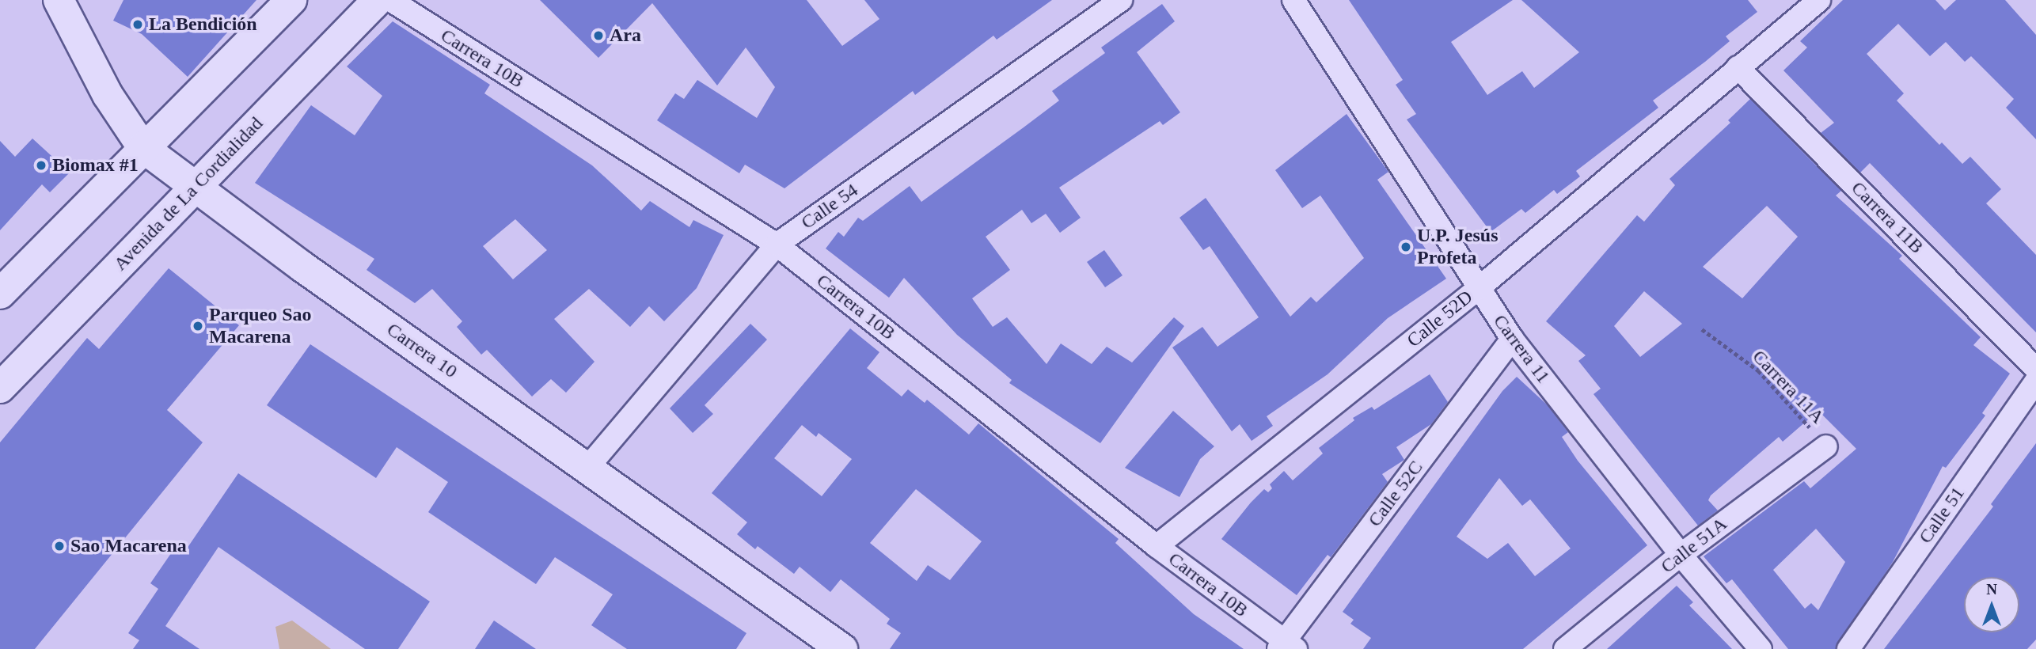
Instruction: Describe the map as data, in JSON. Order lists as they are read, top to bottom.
{
  "streets": {
    "street": [
      "Carrera 10B",
      "Avenida de La Cordialidad",
      "Calle 54",
      "Carrera 11B",
      "Calle 52D",
      "Carrera 11",
      "Carrera 10",
      "Calle 52C",
      "Calle 51",
      "Calle 51A"
    ],
    "path": ["Carrera 11A"]
  },
  "crossings": [
    ["Carrera 10B", "Calle 54"],
    ["Carrera 10B", "Calle 52D"],
    ["Carrera 10B", "Calle 52C"],
    ["Avenida de La Cordialidad", "Carrera 10"],
    ["Calle 54", "Carrera 10"],
    ["Carrera 11B", "Calle 52D"],
    ["Calle 52D", "Carrera 11"],
    ["Carrera 11", "Calle 52C"],
    ["Carrera 11", "Calle 51A"],
    ["Carrera 11A", "Calle 51A"]
  ],
  "places": [
    "La Bendición",
    "Ara",
    "Biomax #1",
    "U.P. Jesús Profeta",
    "Parqueo Sao Macarena",
    "Sao Macarena"
  ],
  "north": "top"
}
